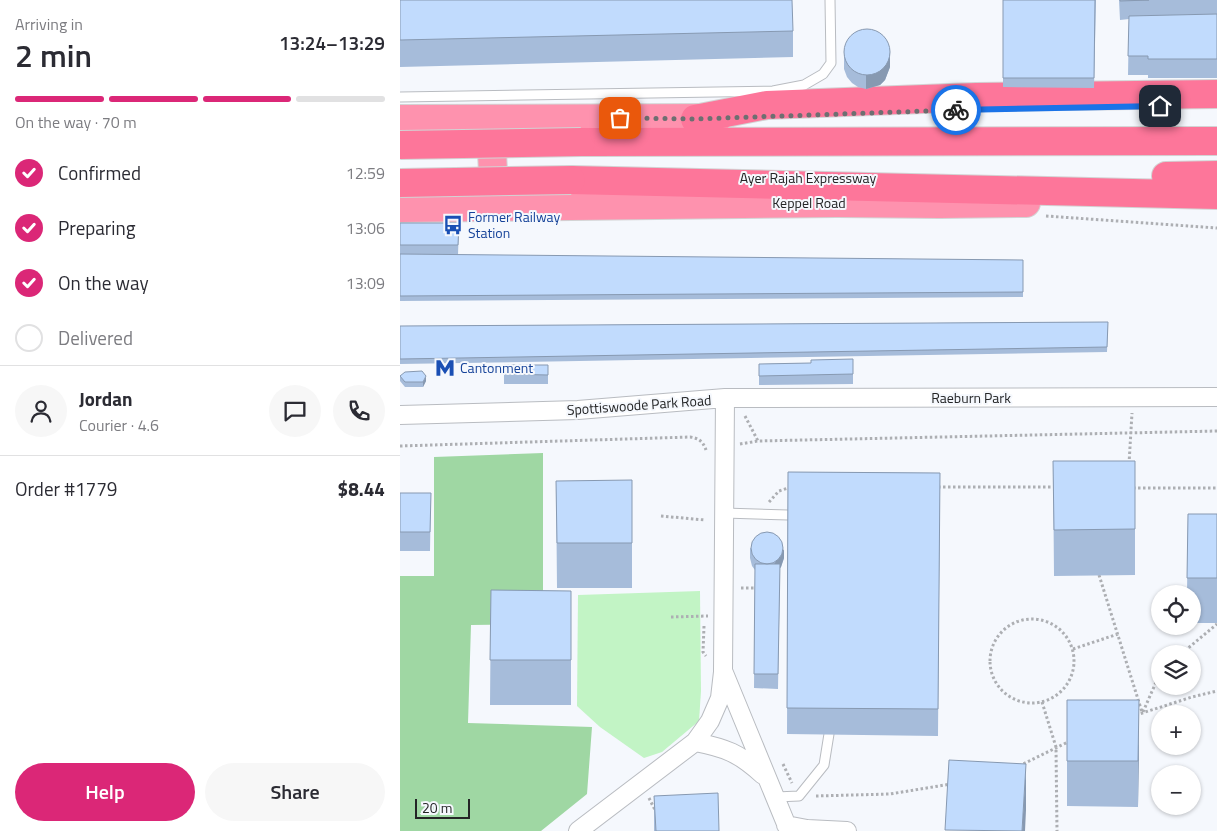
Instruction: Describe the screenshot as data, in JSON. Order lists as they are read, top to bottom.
{
  "streets": {
    "highway": ["Ayer Rajah Expressway", "Keppel Road"],
    "street": ["Raeburn Park", "Spottiswoode Park Road"]
  },
  "crossings": [
    ["Raeburn Park", "Spottiswoode Park Road"]
  ],
  "places": {
    "bus stop": ["Former Railway Station"],
    "metro station": ["Cantonment"]
  },
  "scale_bar": "20 m",
  "page": {
    "heading": ["2 min", "Arriving in", "13:24–13:29"],
    "panel": [
      "Jordan",
      "Courier · 4.6",
      "Order #1779",
      "$8.44"
    ],
    "bar": "On the way · 70 m",
    "list": [
      ["Confirmed", "12:59"],
      ["Preparing", "13:06"],
      ["On the way", "13:09"],
      "Delivered"
    ],
    "map_buttons": ["+", "−"],
    "buttons": ["Help", "Share"],
    "scale": "20 m"
  }
}
